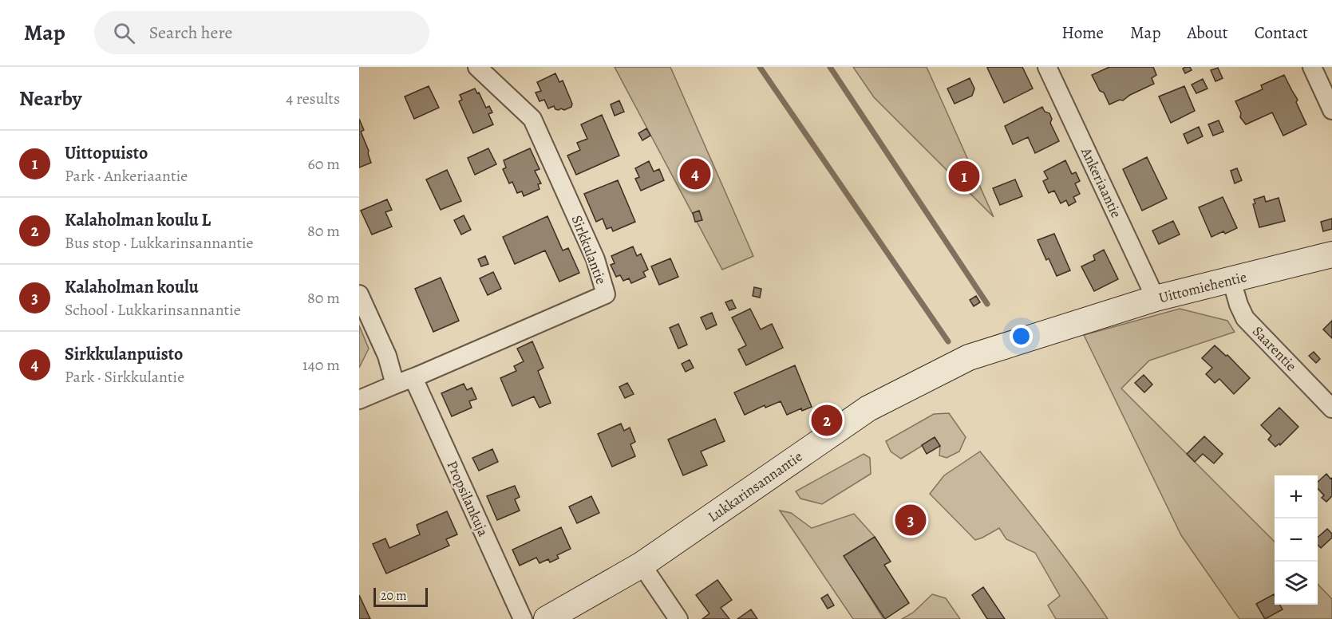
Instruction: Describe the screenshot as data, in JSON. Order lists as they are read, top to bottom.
{
  "streets": {
    "street": [
      "Ankeriaantie",
      "Sirkkulantie",
      "Uittomiehentie",
      "Saarentie",
      "Lukkarinsannantie",
      "Propsilankuja"
    ]
  },
  "crossings": [
    ["Ankeriaantie", "Uittomiehentie"],
    ["Sirkkulantie", "Propsilankuja"],
    ["Uittomiehentie", "Saarentie"],
    ["Uittomiehentie", "Lukkarinsannantie"]
  ],
  "scale_bar": "20 m",
  "page": {
    "header": "Map",
    "search": "Search here",
    "nav": [
      "Home",
      "Map",
      "About",
      "Contact"
    ],
    "heading": ["Nearby", "4 results"],
    "list": [
      {
        "mark": "1",
        "name": "Uittopuisto",
        "note": "Park · Ankeriaantie",
        "value": "60 m"
      },
      {
        "mark": "2",
        "name": "Kalaholman koulu L",
        "note": "Bus stop · Lukkarinsannantie",
        "value": "80 m"
      },
      {
        "mark": "3",
        "name": "Kalaholman koulu",
        "note": "School · Lukkarinsannantie",
        "value": "80 m"
      },
      {
        "mark": "4",
        "name": "Sirkkulanpuisto",
        "note": "Park · Sirkkulantie",
        "value": "140 m"
      }
    ],
    "pins": [
      "4",
      "1",
      "2",
      "3"
    ],
    "map_buttons": ["+", "−"],
    "scale": "20 m"
  }
}
